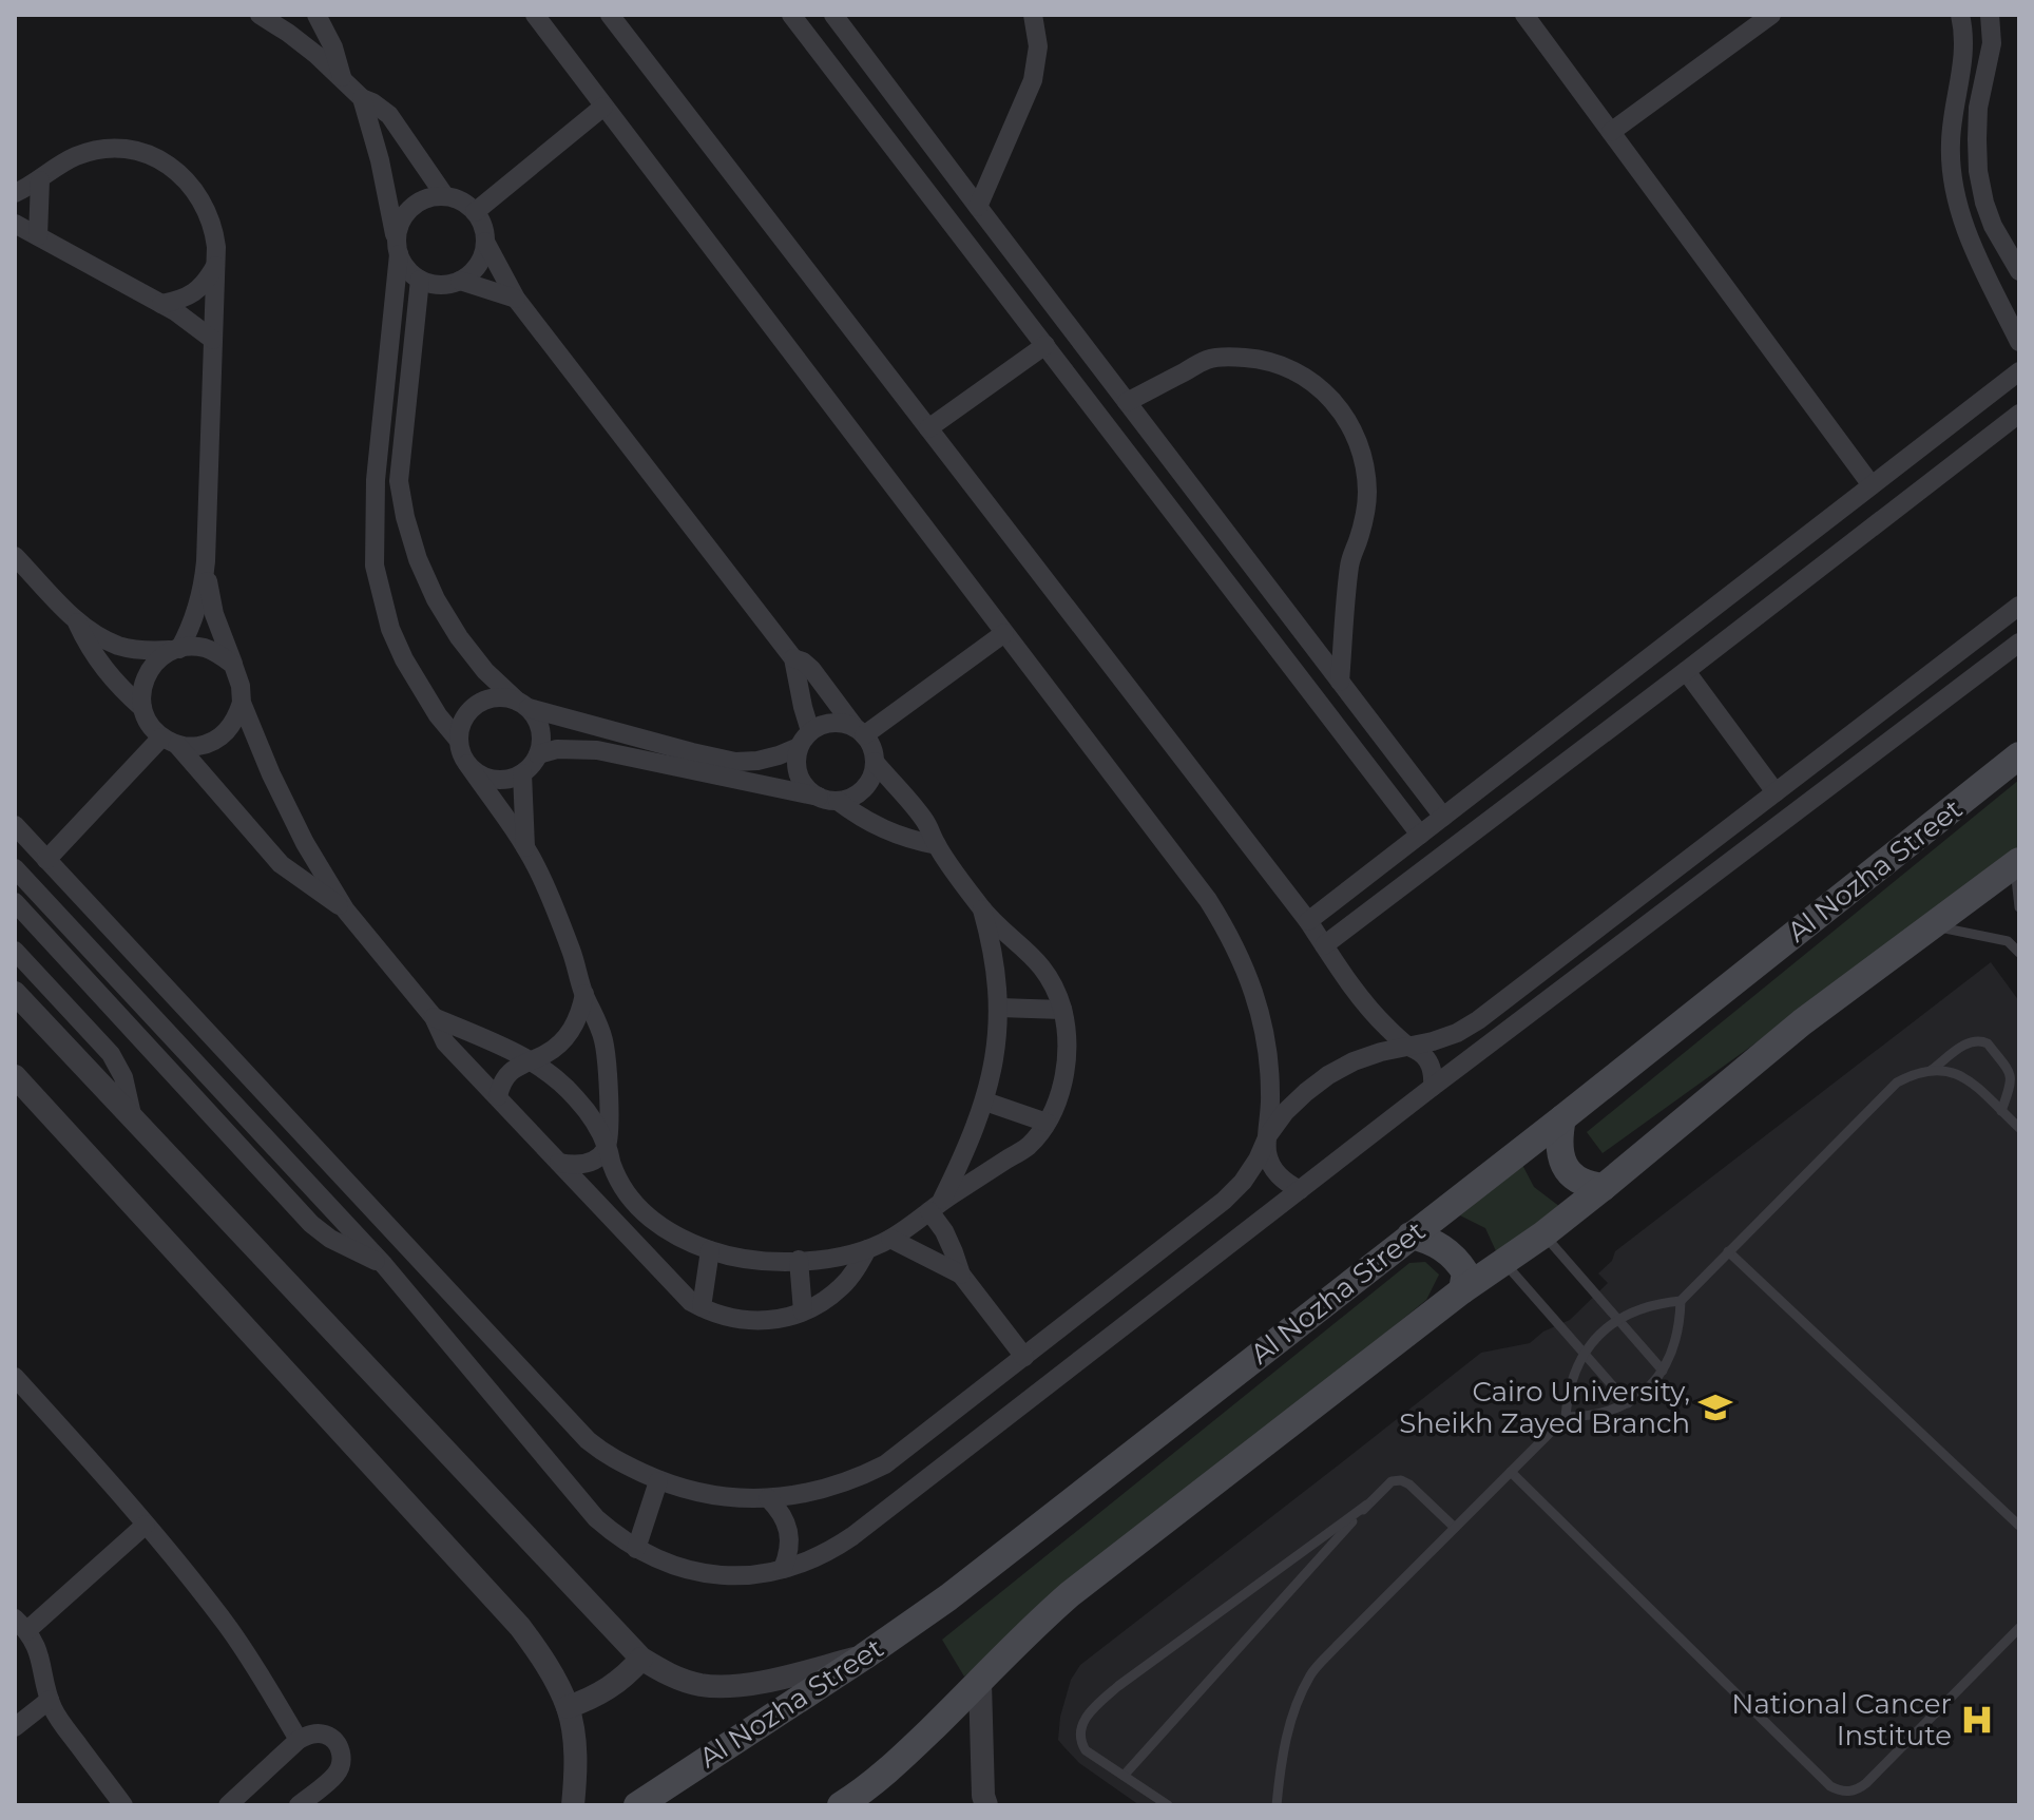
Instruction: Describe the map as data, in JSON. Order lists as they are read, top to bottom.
{
  "streets": {
    "main road": ["Al Nozha Street"]
  },
  "places": {
    "school or university": ["Cairo University, Sheikh Zayed Branch"],
    "hospital": ["National Cancer Institute"]
  }
}
